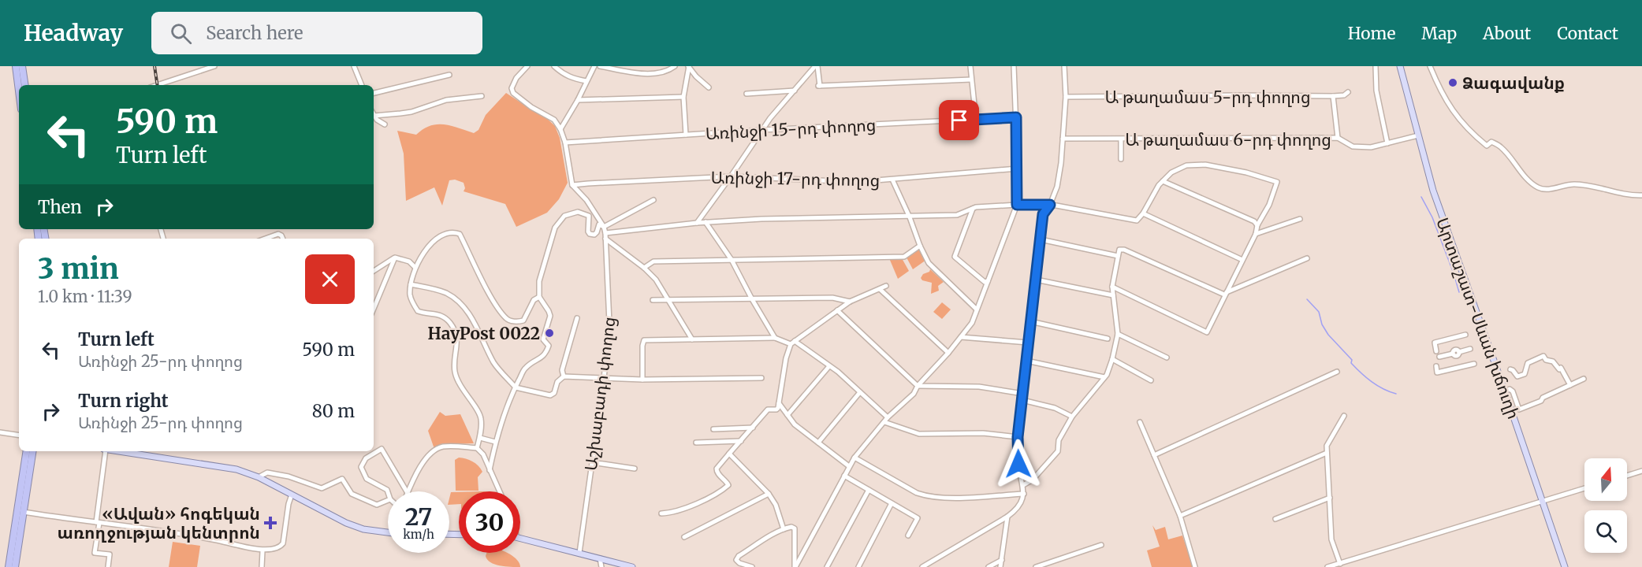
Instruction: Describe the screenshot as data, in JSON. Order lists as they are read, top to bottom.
{
  "streets": {
    "main road": ["Արտաշատ-Սևան խճուղի"],
    "street": [
      "Ա թաղամաս 5-րդ փողոց",
      "Առինջի 15-րդ փողոց",
      "Ա թաղամաս 6-րդ փողոց",
      "Առինջի 17-րդ փողոց",
      "Աշխաբադի փողոց"
    ]
  },
  "crossings": [
    ["Ա թաղամաս 6-րդ փողոց", "Արտաշատ-Սևան խճուղի"],
    ["Առինջի 17-րդ փողոց", "Աշխաբադի փողոց"]
  ],
  "places": {
    "other": ["Ձագավանք", "HayPost 0022"],
    "health": ["«Ավան» հոգեկան առողջության կենտրոն"]
  },
  "north": "top",
  "page": {
    "header": "Headway",
    "search": "Search here",
    "nav": [
      "Home",
      "Map",
      "About",
      "Contact"
    ],
    "turn": ["590 m", "Turn left"],
    "then": "Then",
    "heading": ["3 min", "1.0 km · 11:39"],
    "list": [
      {
        "name": "Turn left",
        "note": "Առինջի 25-րդ փողոց",
        "value": "590 m"
      },
      {
        "name": "Turn right",
        "note": "Առինջի 25-րդ փողոց",
        "value": "80 m"
      }
    ],
    "speed": "27 km/h",
    "limit": "30"
  }
}
